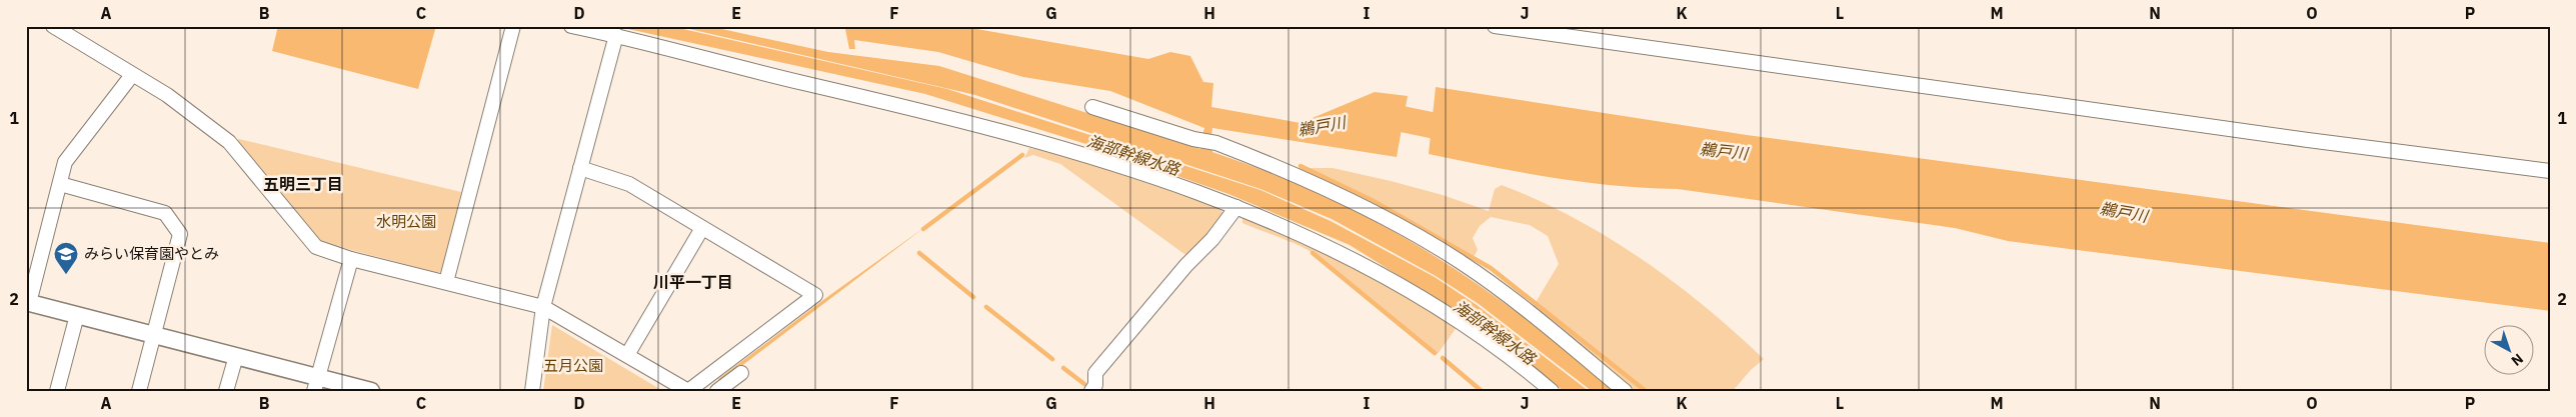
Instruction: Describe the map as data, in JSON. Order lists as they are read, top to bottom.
{
  "districts": ["五明三丁目", "川平一丁目"],
  "water": ["鵜戸川", "海部幹線水路"],
  "parks": ["水明公園", "五月公園"],
  "places": {
    "school or university": ["みらい保育園やとみ"]
  },
  "north": "bottom right",
  "grid": {
    "columns": [
      "A",
      "B",
      "C",
      "D",
      "E",
      "F",
      "G",
      "H",
      "I",
      "J",
      "K",
      "L",
      "M",
      "N",
      "O",
      "P"
    ],
    "rows": ["1", "2"]
  }
}
